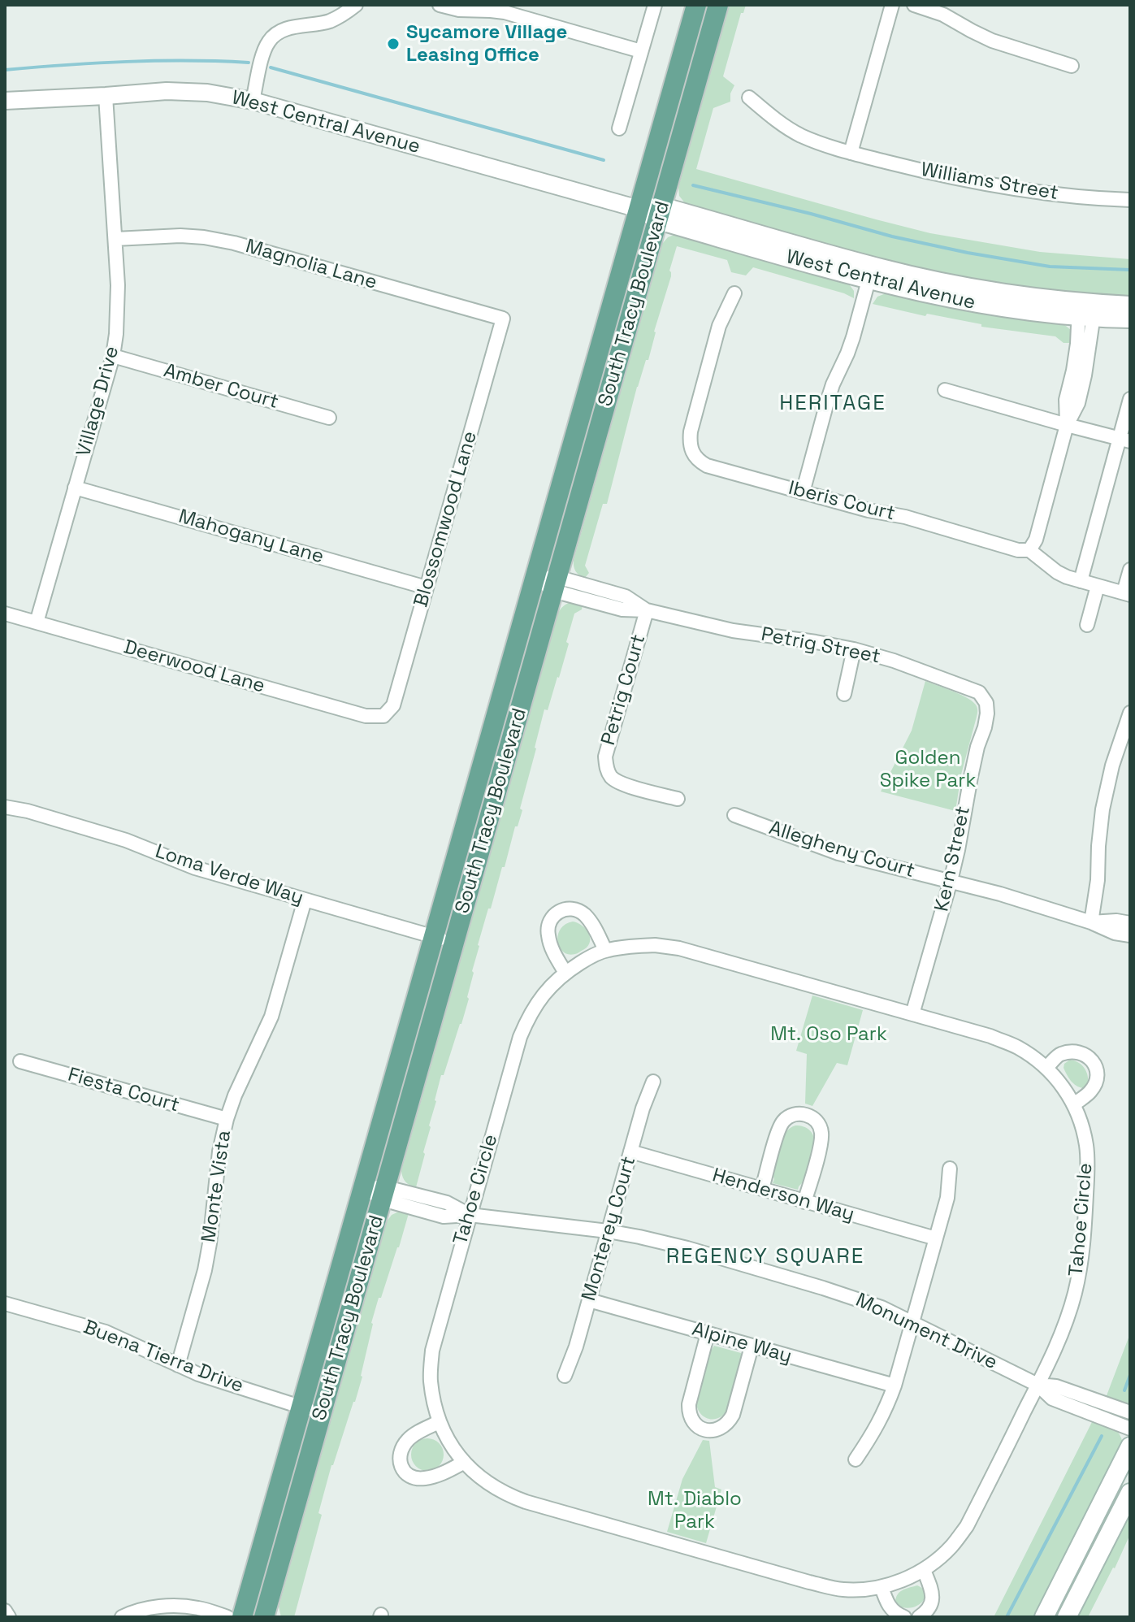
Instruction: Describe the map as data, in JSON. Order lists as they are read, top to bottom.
{
  "streets": {
    "main road": ["South Tracy Boulevard"],
    "street": [
      "West Central Avenue",
      "Williams Street",
      "Magnolia Lane",
      "Amber Court",
      "Village Drive",
      "Iberis Court",
      "Blossomwood Lane",
      "Mahogany Lane",
      "Petrig Street",
      "Deerwood Lane",
      "Petrig Court",
      "Allegheny Court",
      "Kern Street",
      "Loma Verde Way",
      "Fiesta Court",
      "Monte Vista",
      "Tahoe Circle",
      "Henderson Way",
      "Monterey Court",
      "Monument Drive",
      "Alpine Way",
      "Buena Tierra Drive"
    ]
  },
  "crossings": [
    ["West Central Avenue", "South Tracy Boulevard"],
    ["West Central Avenue", "Village Drive"],
    ["Magnolia Lane", "Village Drive"],
    ["Magnolia Lane", "Blossomwood Lane"],
    ["South Tracy Boulevard", "Petrig Street"],
    ["South Tracy Boulevard", "Loma Verde Way"],
    ["South Tracy Boulevard", "Monument Drive"],
    ["South Tracy Boulevard", "Buena Tierra Drive"],
    ["Amber Court", "Village Drive"],
    ["Village Drive", "Mahogany Lane"],
    ["Village Drive", "Deerwood Lane"],
    ["Blossomwood Lane", "Mahogany Lane"],
    ["Blossomwood Lane", "Deerwood Lane"],
    ["Petrig Street", "Petrig Court"],
    ["Petrig Street", "Kern Street"],
    ["Allegheny Court", "Kern Street"],
    ["Kern Street", "Tahoe Circle"],
    ["Loma Verde Way", "Monte Vista"],
    ["Fiesta Court", "Monte Vista"],
    ["Monte Vista", "Buena Tierra Drive"],
    ["Tahoe Circle", "Monument Drive"],
    ["Henderson Way", "Monterey Court"],
    ["Monterey Court", "Monument Drive"],
    ["Monterey Court", "Alpine Way"]
  ],
  "districts": ["HERITAGE", "REGENCY SQUARE"],
  "parks": ["Golden Spike Park", "Mt. Oso Park", "Mt. Diablo Park"],
  "places": ["Sycamore Village Leasing Office"]
}
